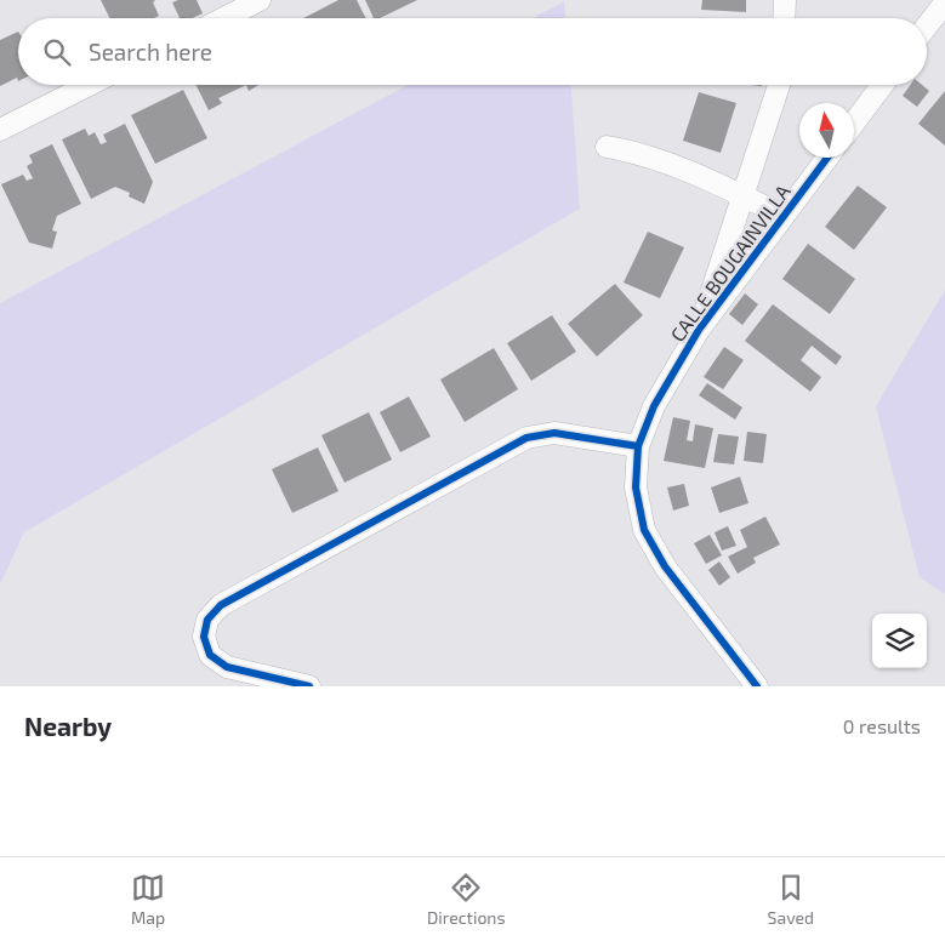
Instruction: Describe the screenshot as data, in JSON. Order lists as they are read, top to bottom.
{
  "streets": {
    "street": ["CALLE BOUGAINVILLA"]
  },
  "north": "top",
  "page": {
    "search": "Search here",
    "heading": ["Nearby", "0 results"],
    "nav": ["Map", "Directions", "Saved"]
  }
}
